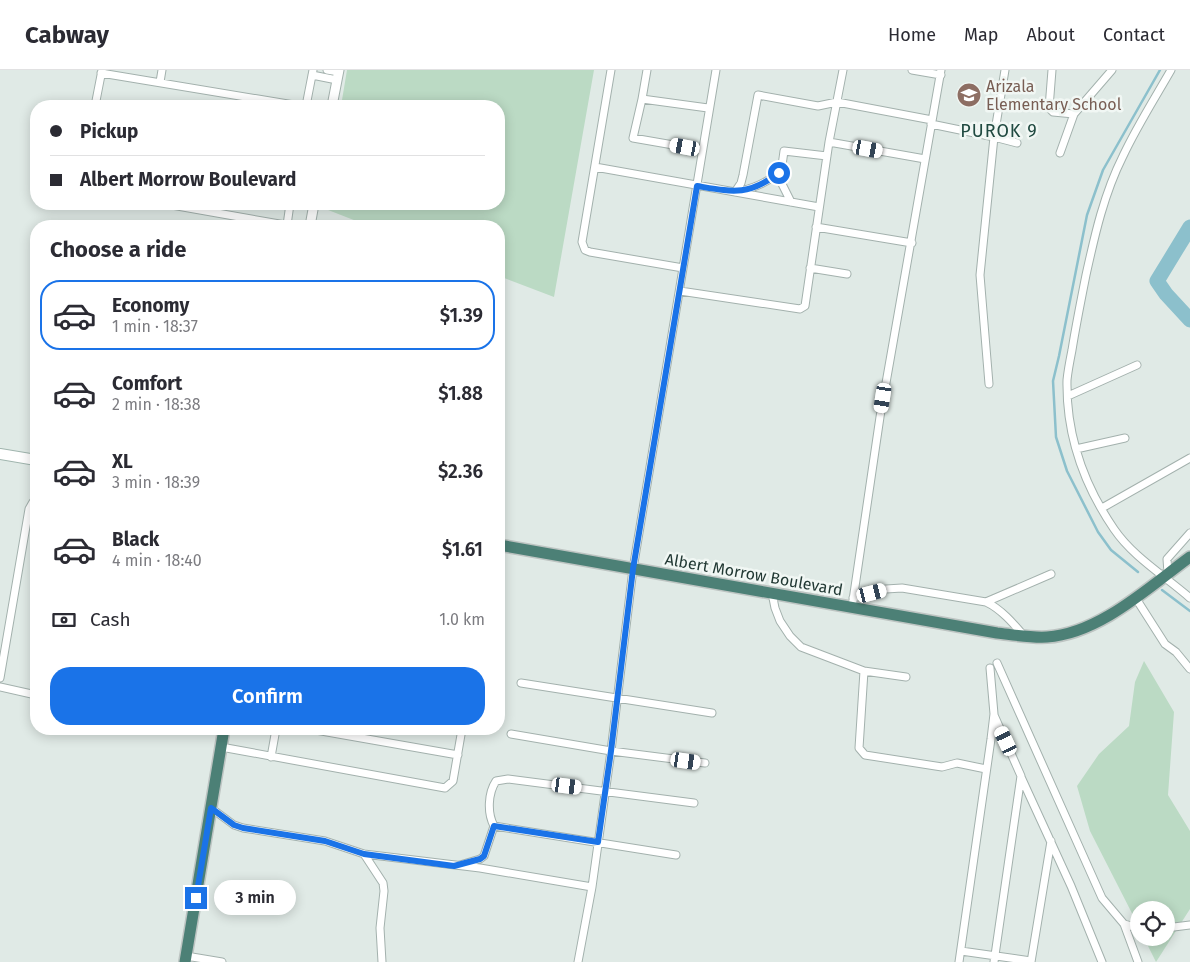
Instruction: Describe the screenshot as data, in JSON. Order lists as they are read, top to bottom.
{
  "streets": {
    "highway": ["Albert Morrow Boulevard"]
  },
  "districts": ["PUROK 9"],
  "places": {
    "school or university": ["Arizala Elementary School"]
  },
  "page": {
    "header": "Cabway",
    "nav": [
      "Home",
      "Map",
      "About",
      "Contact"
    ],
    "banner": ["Pickup", "Albert Morrow Boulevard"],
    "heading": "Choose a ride",
    "list": [
      {
        "name": "Economy",
        "note": "1 min · 18:37",
        "value": "$1.39"
      },
      {
        "name": "Comfort",
        "note": "2 min · 18:38",
        "value": "$1.88"
      },
      {
        "name": "XL",
        "note": "3 min · 18:39",
        "value": "$2.36"
      },
      {
        "name": "Black",
        "note": "4 min · 18:40",
        "value": "$1.61"
      }
    ],
    "pay": ["Cash", "1.0 km"],
    "buttons": "Confirm",
    "bubble": "3 min"
  }
}
